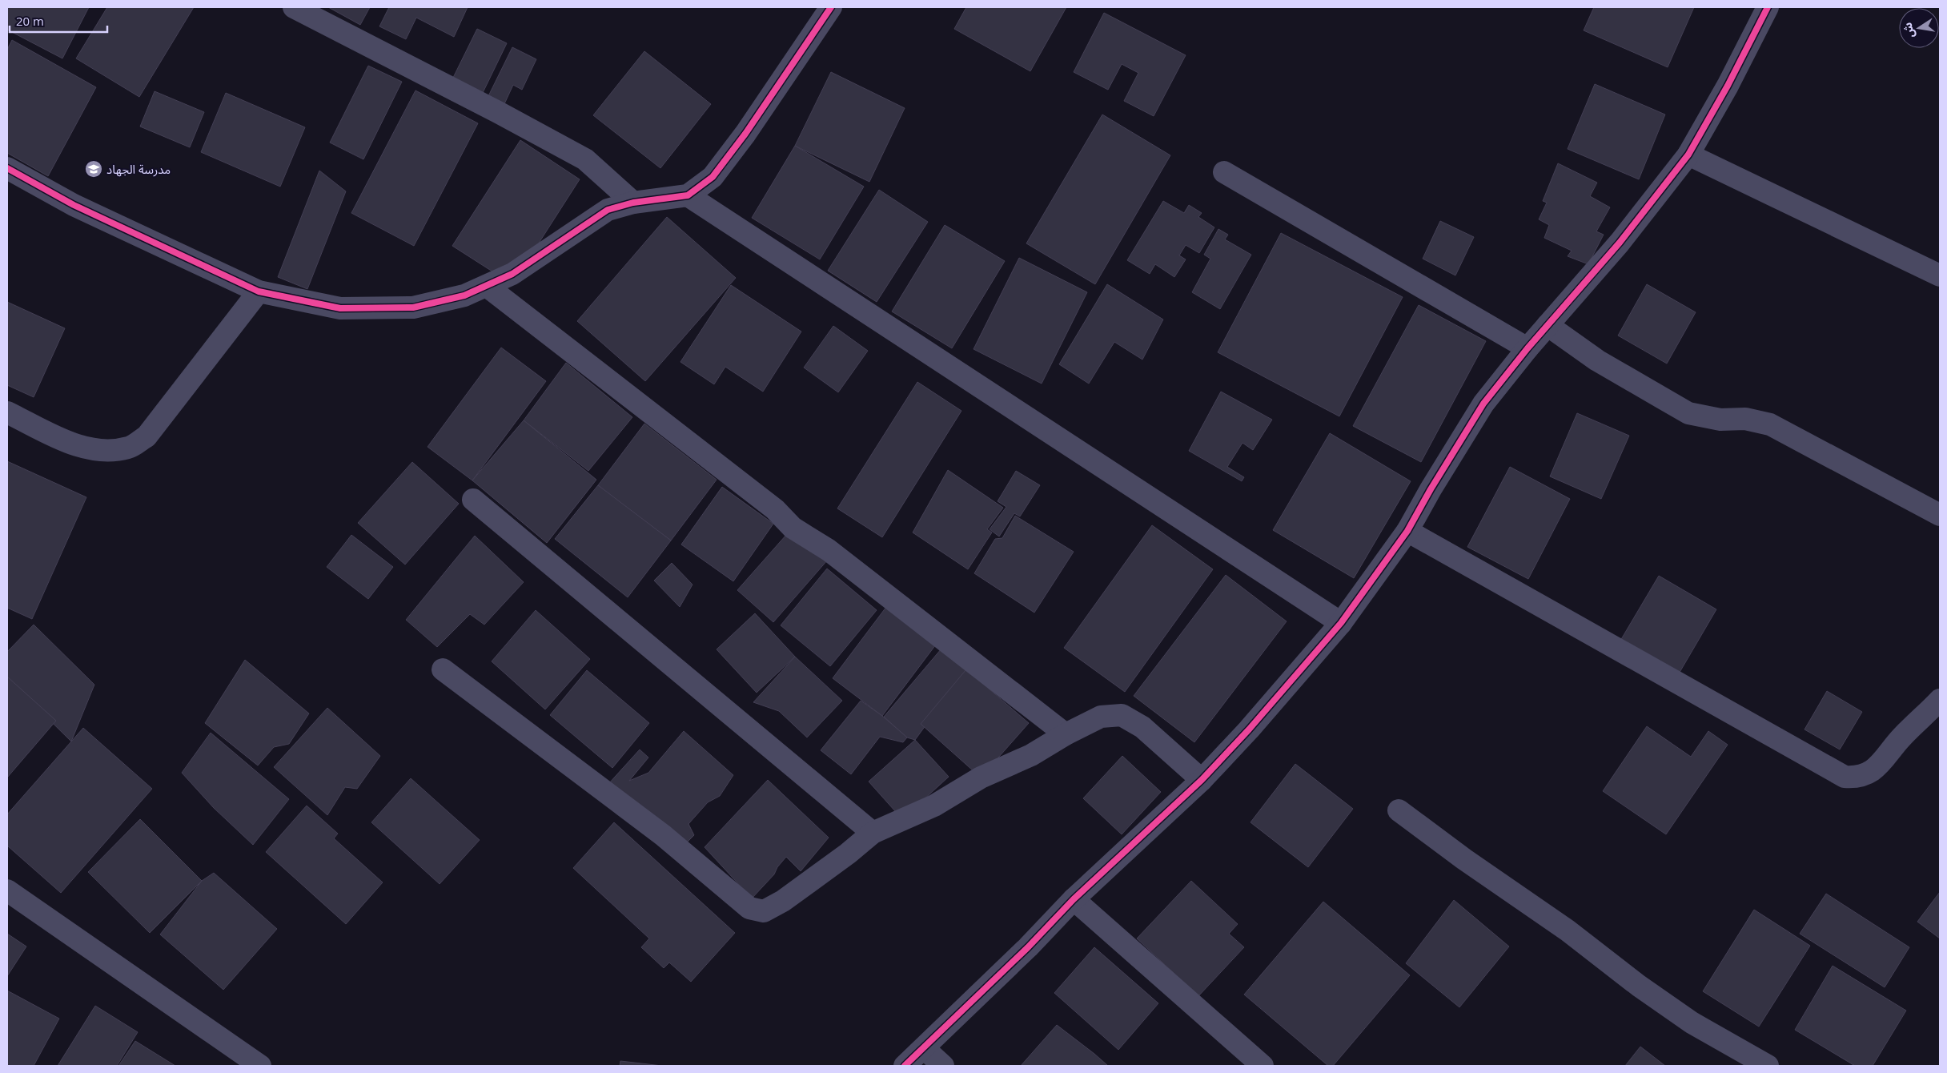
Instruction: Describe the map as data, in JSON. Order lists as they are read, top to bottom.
{
  "places": {
    "school or university": ["مدرسة الجهاد"]
  },
  "scale_bar": "20 m",
  "north": "left"
}
